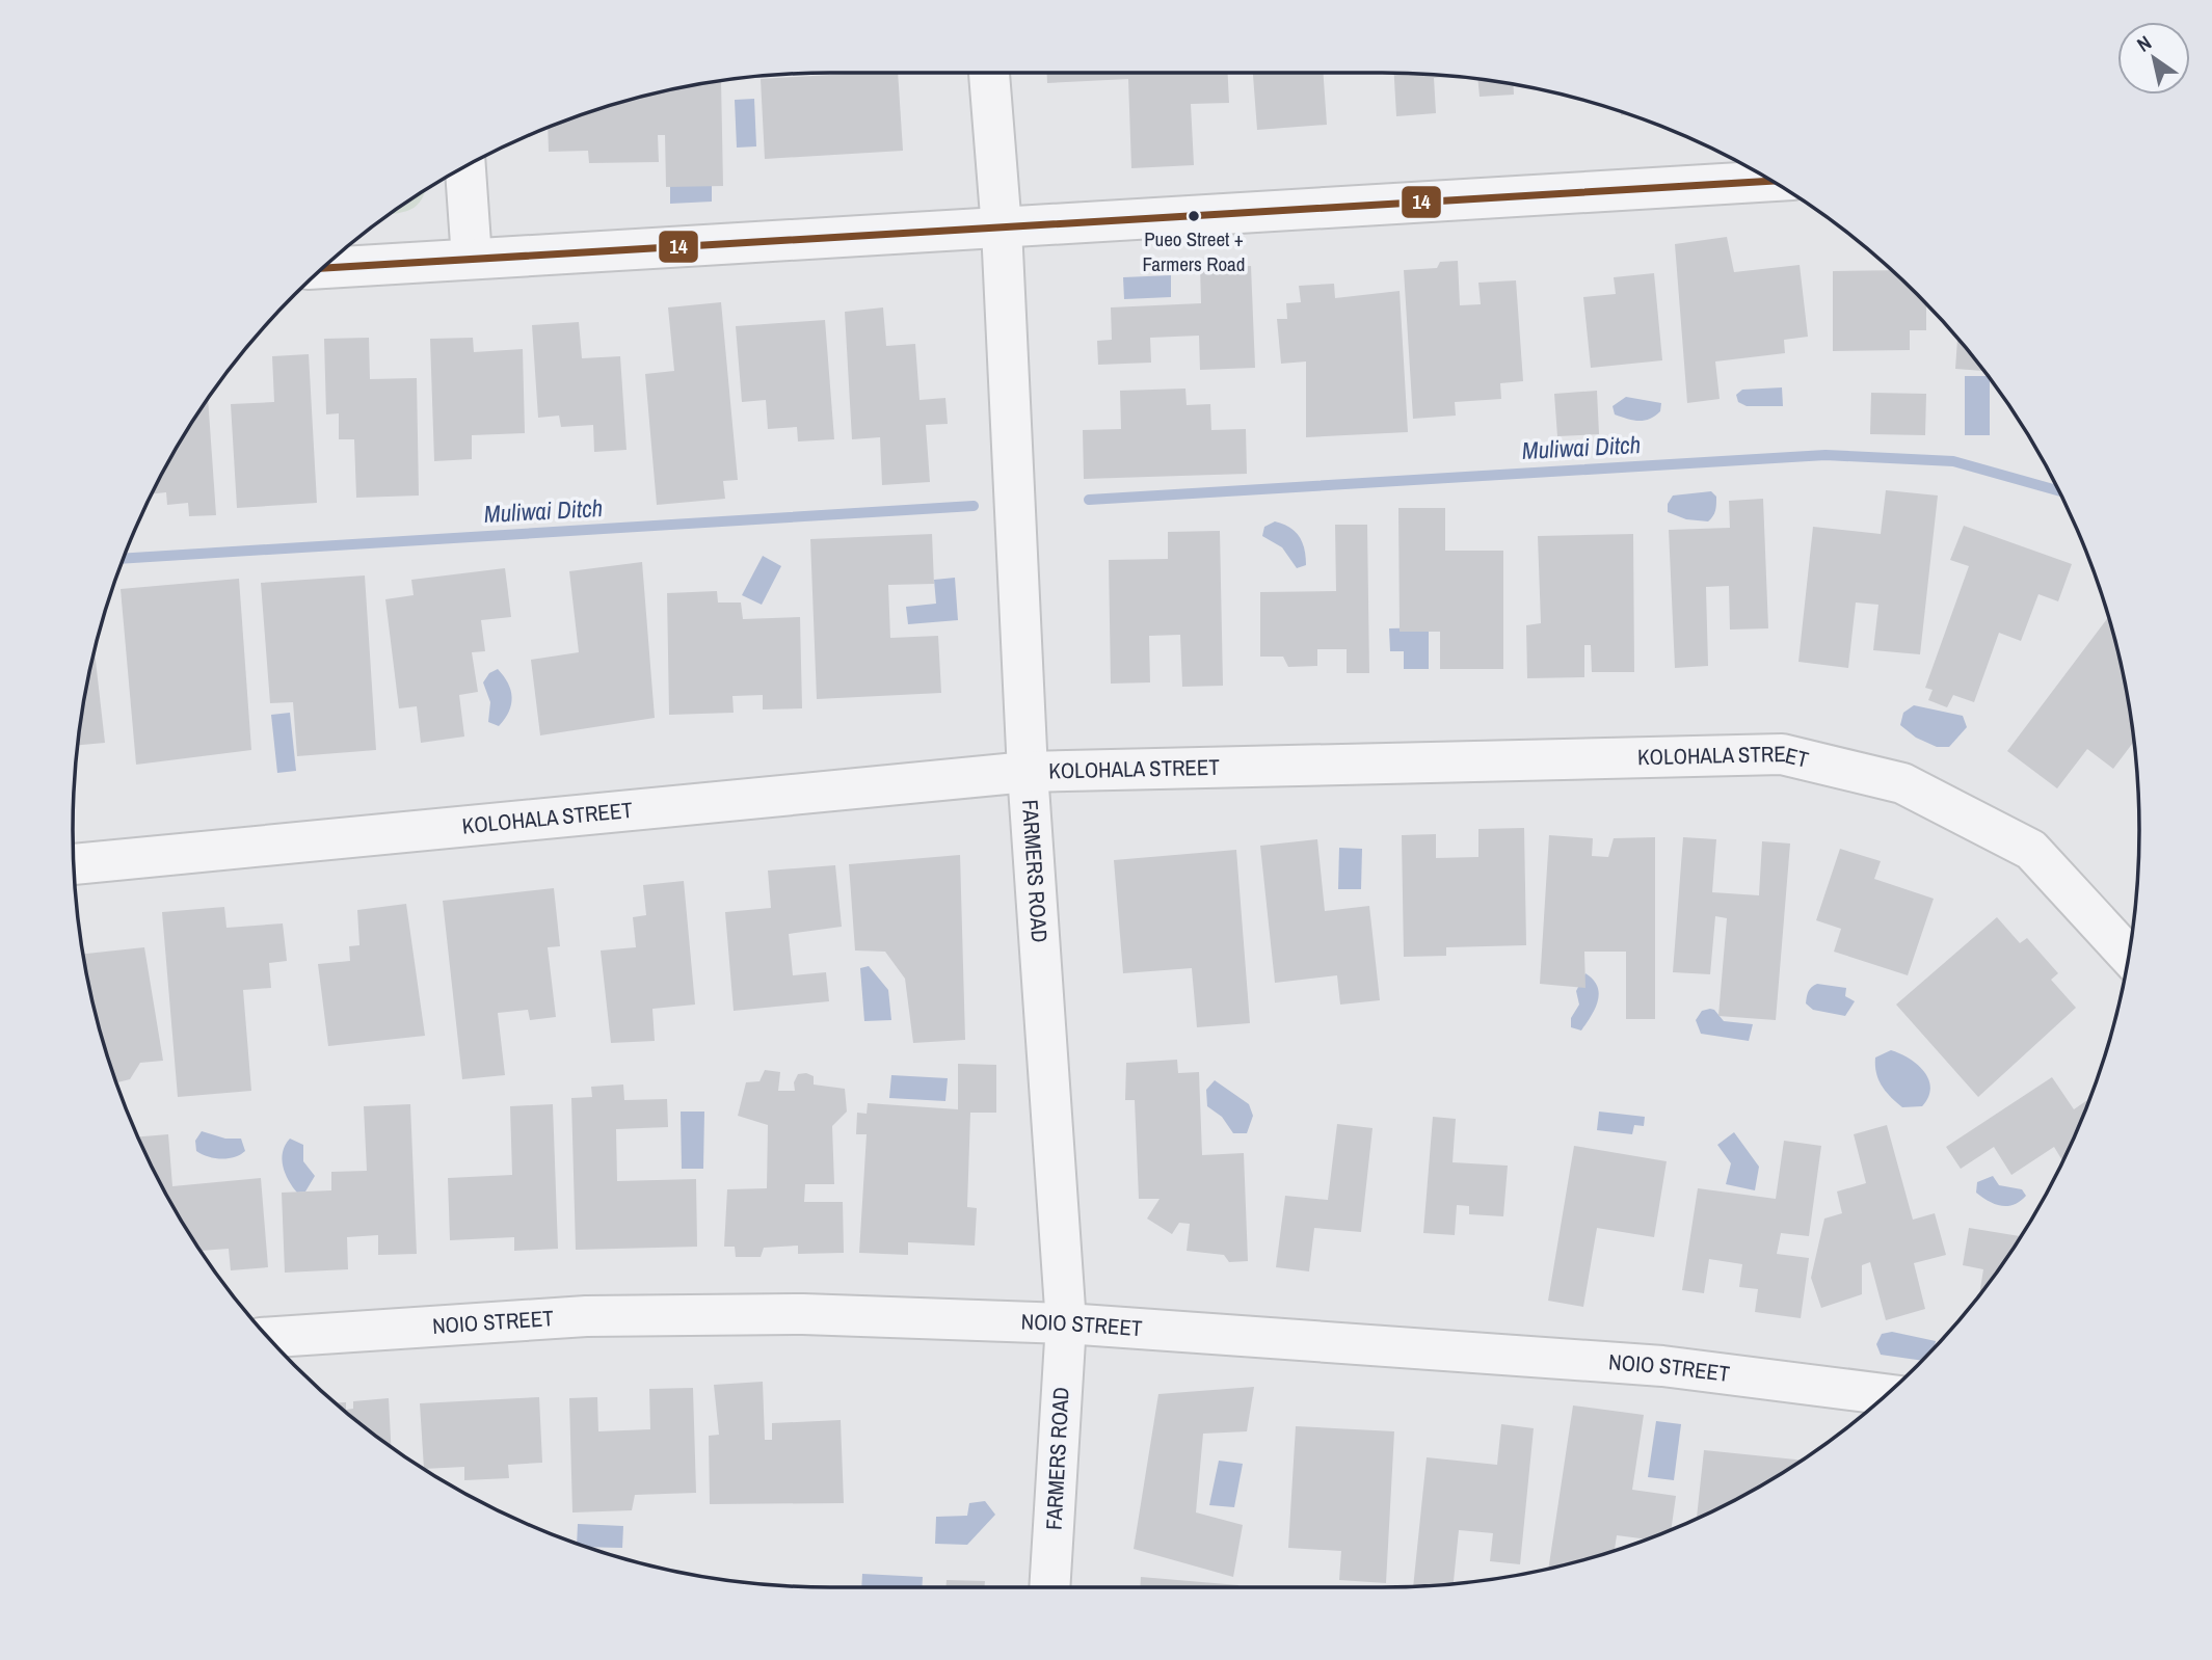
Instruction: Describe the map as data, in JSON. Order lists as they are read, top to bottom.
{
  "streets": {
    "street": ["KOLOHALA STREET", "FARMERS ROAD", "NOIO STREET"]
  },
  "crossings": [
    ["KOLOHALA STREET", "FARMERS ROAD"],
    ["FARMERS ROAD", "NOIO STREET"]
  ],
  "water": ["Muliwai Ditch"],
  "places": ["Pueo Street + Farmers Road"],
  "lines": ["transit line 14"],
  "north": "top left"
}
